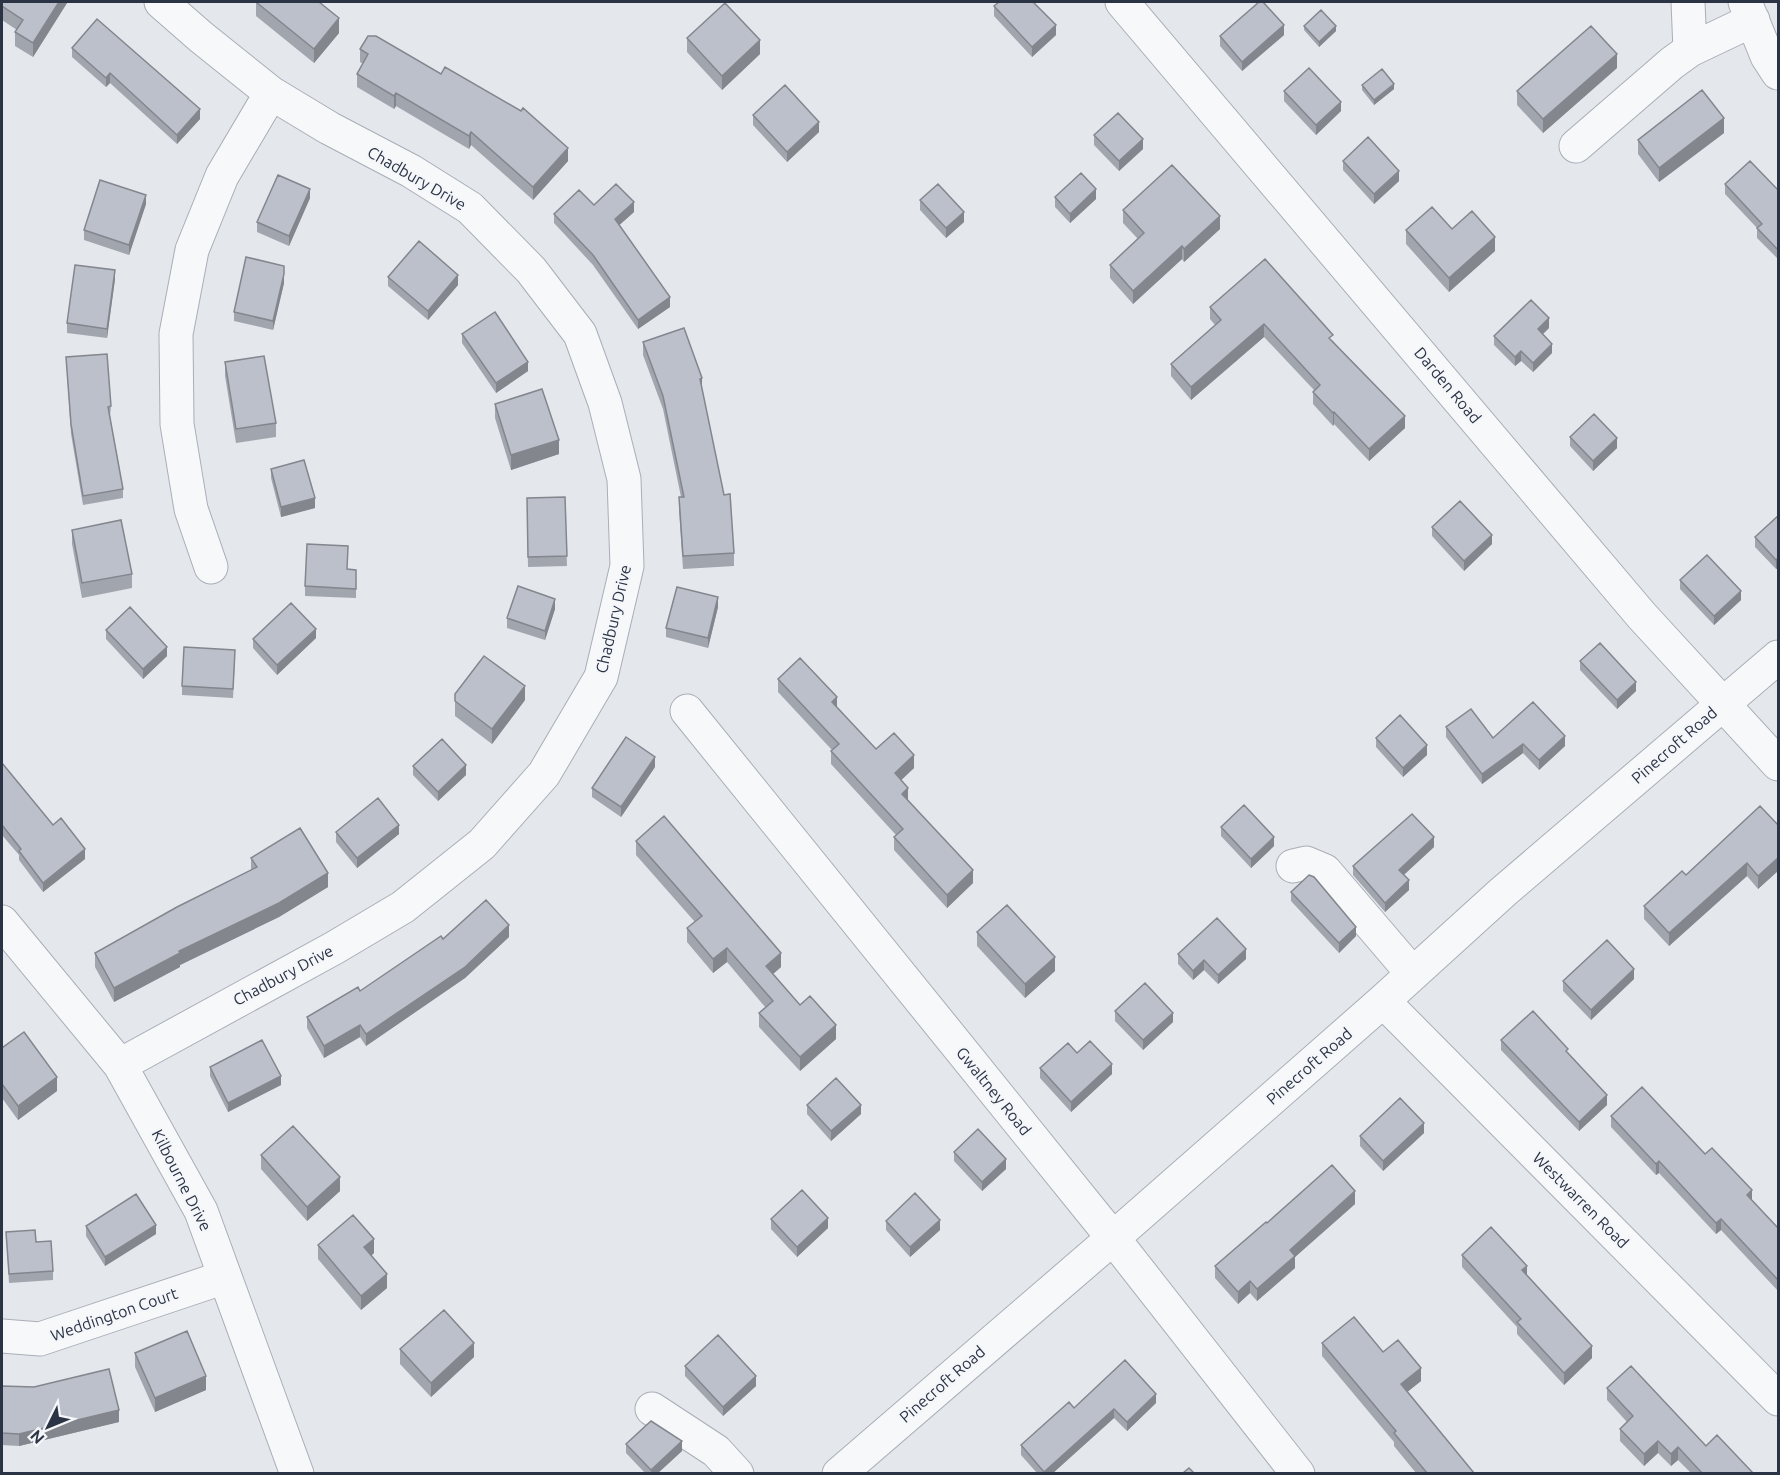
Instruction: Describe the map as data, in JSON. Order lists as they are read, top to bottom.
{
  "streets": {
    "street": [
      "Chadbury Drive",
      "Darden Road",
      "Pinecroft Road",
      "Gwaltney Road",
      "Kilbourne Drive",
      "Westwarren Road",
      "Weddington Court"
    ]
  },
  "crossings": [
    ["Chadbury Drive", "Kilbourne Drive"],
    ["Darden Road", "Pinecroft Road"],
    ["Pinecroft Road", "Gwaltney Road"],
    ["Pinecroft Road", "Westwarren Road"],
    ["Kilbourne Drive", "Weddington Court"]
  ],
  "north": "bottom left"
}
